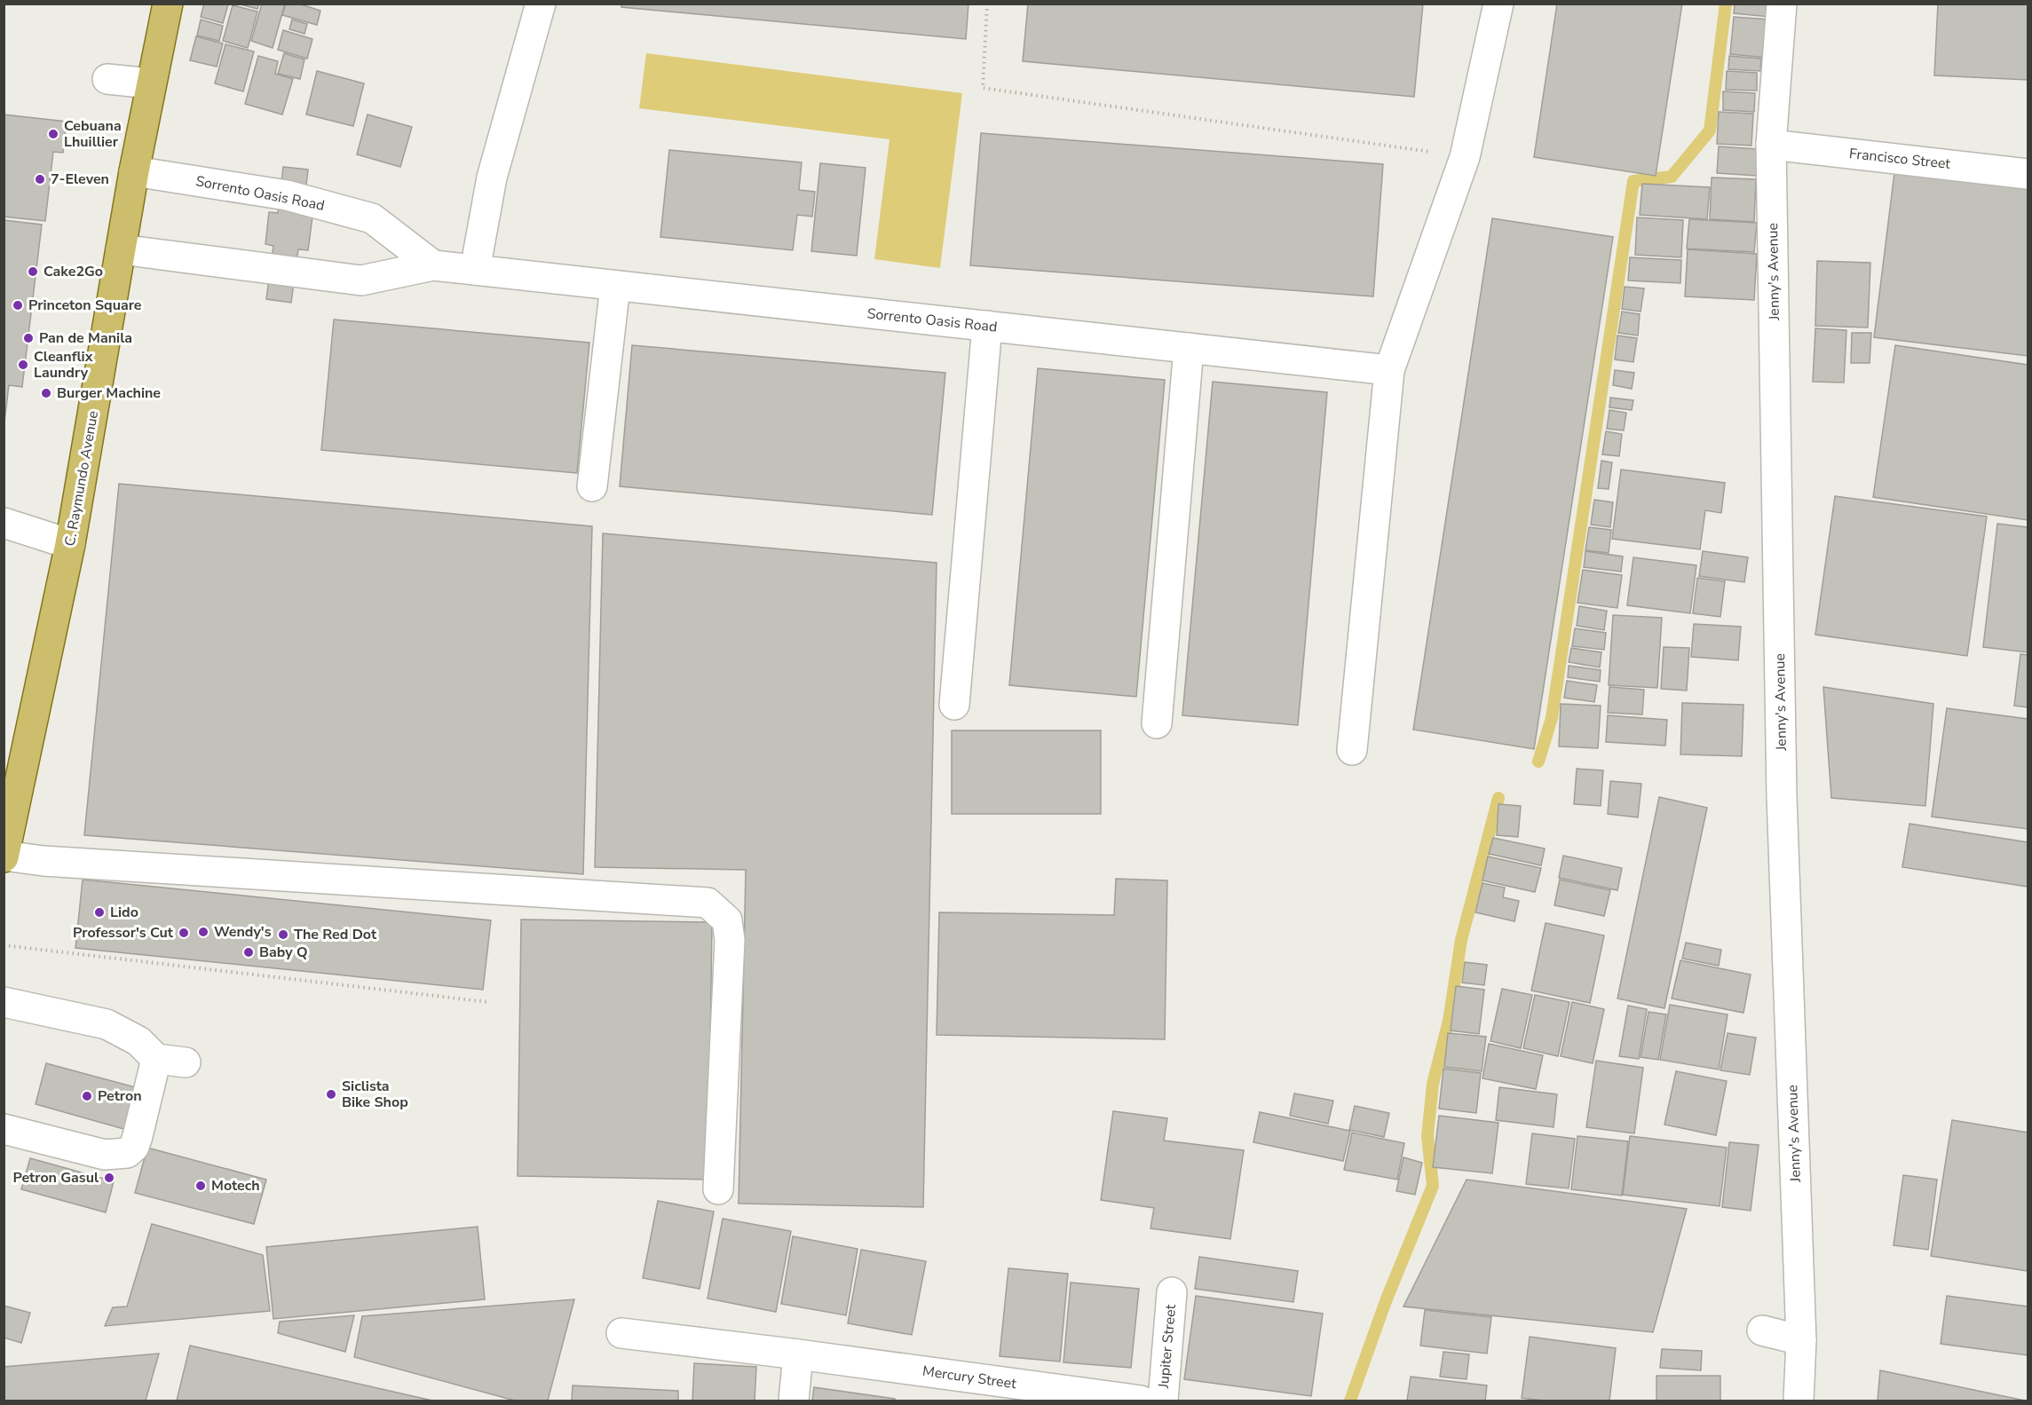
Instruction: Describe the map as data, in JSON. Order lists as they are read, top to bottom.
{
  "streets": {
    "main road": ["C. Raymundo Avenue"],
    "street": [
      "Francisco Street",
      "Sorrento Oasis Road",
      "Jenny's Avenue",
      "Jupiter Street",
      "Mercury Street"
    ]
  },
  "crossings": [
    ["Francisco Street", "Jenny's Avenue"],
    ["Sorrento Oasis Road", "C. Raymundo Avenue"]
  ],
  "places": [
    "Cebuana Lhuillier",
    "7-Eleven",
    "Cake2Go",
    "Princeton Square",
    "Pan de Manila",
    "Cleanflix Laundry",
    "Burger Machine",
    "Lido",
    "Wendy's",
    "Professor's Cut",
    "The Red Dot",
    "Baby Q",
    "Siclista Bike Shop",
    "Petron",
    "Petron Gasul",
    "Motech"
  ]
}
